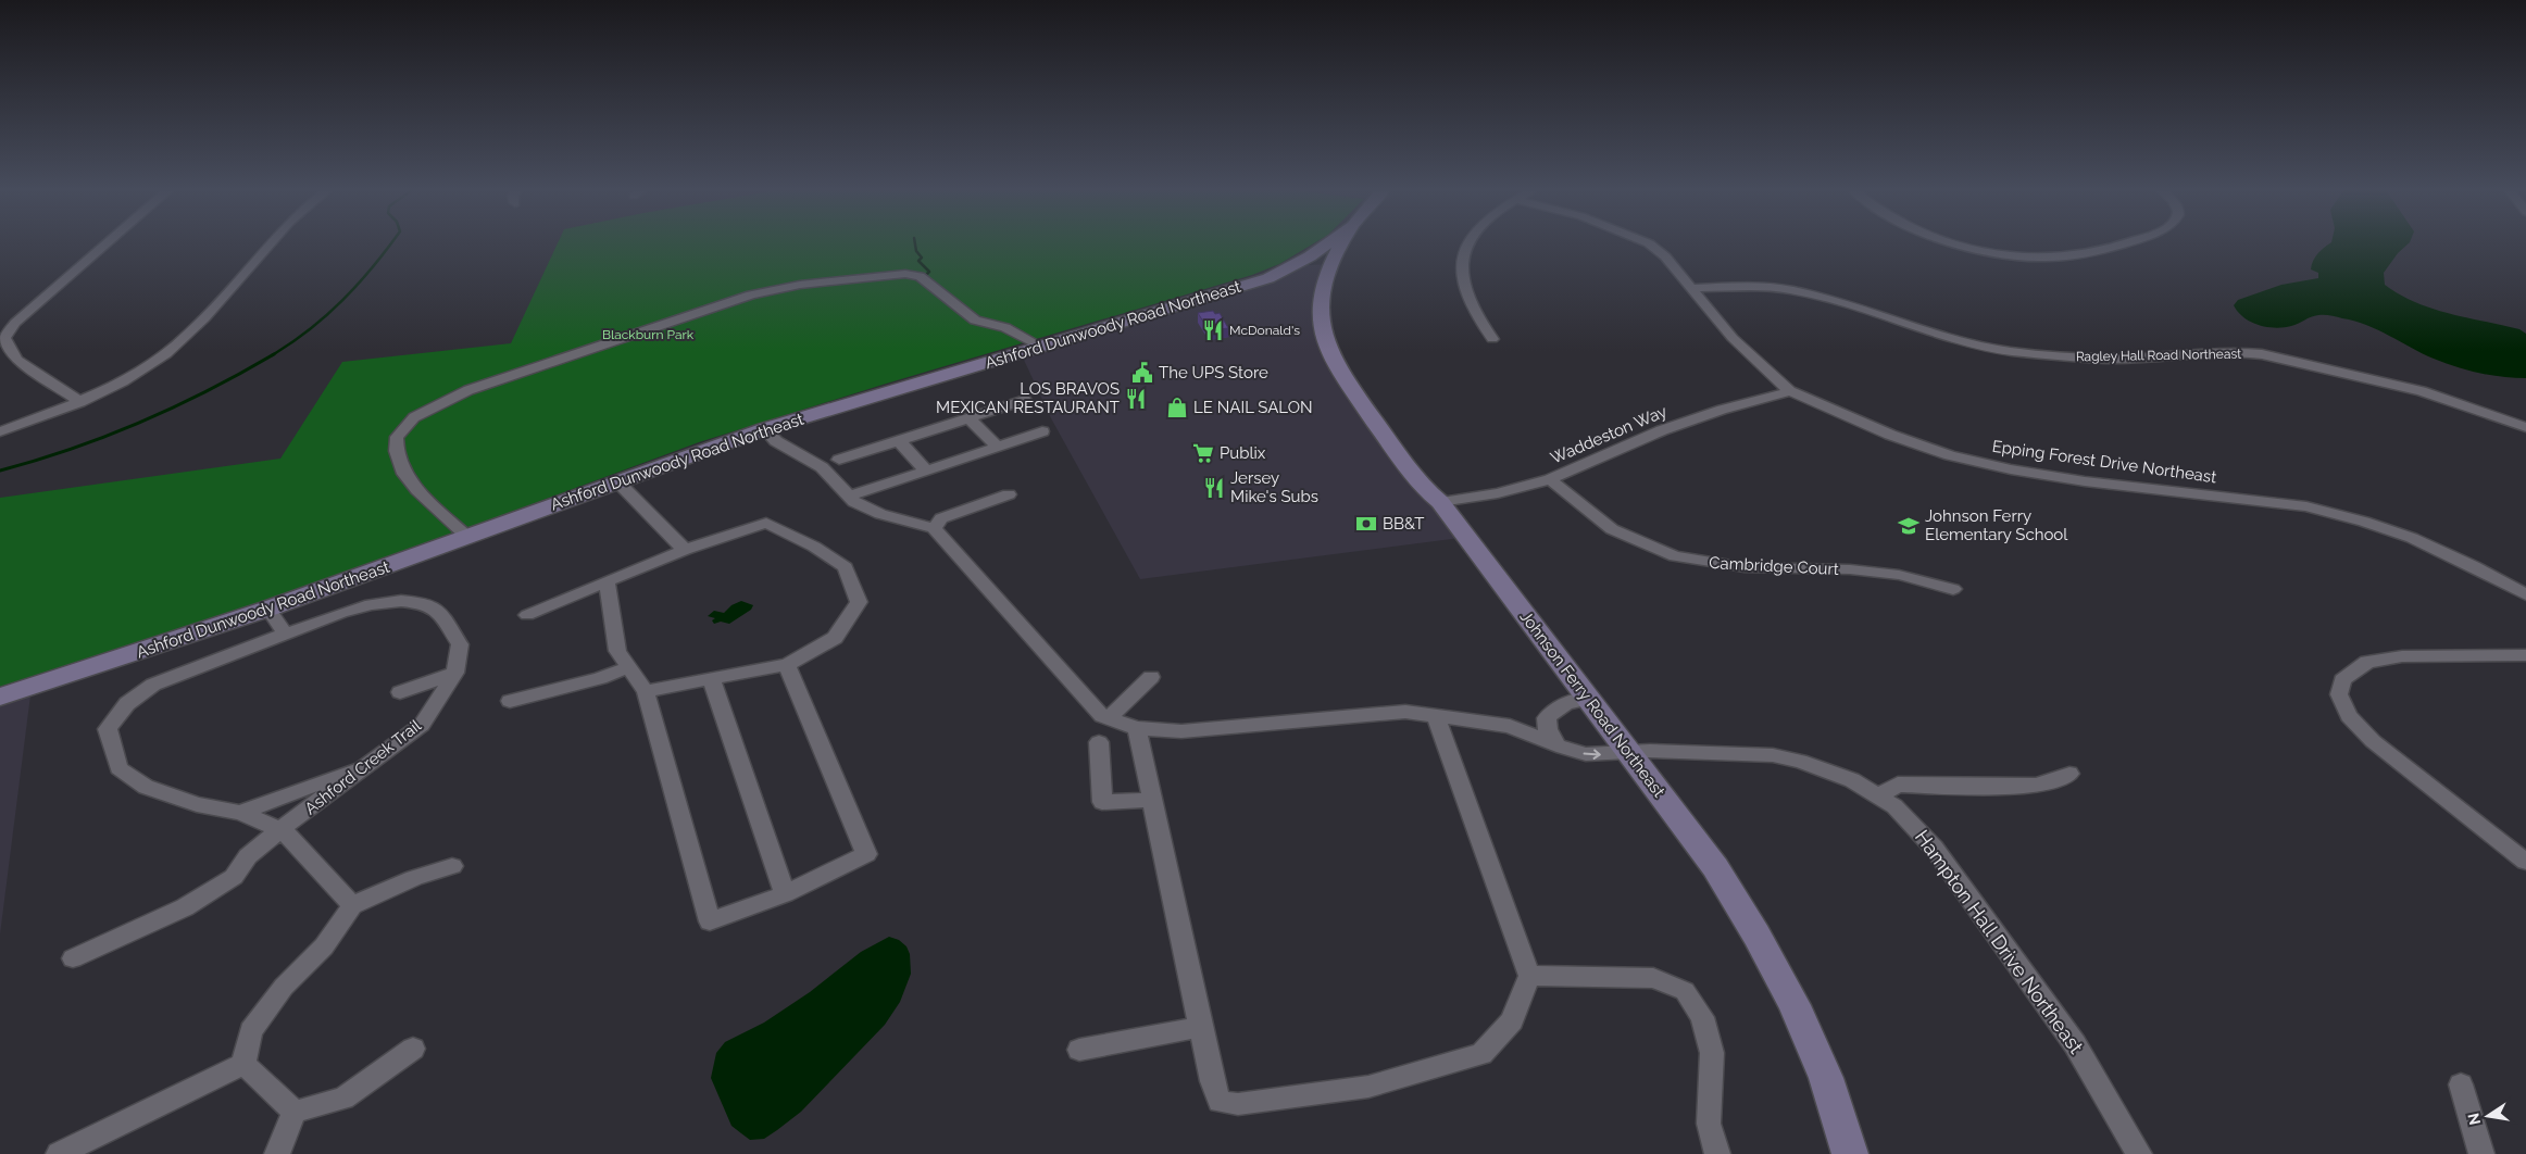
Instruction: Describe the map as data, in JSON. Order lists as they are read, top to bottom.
{
  "streets": {
    "main road": ["Ashford Dunwoody Road Northeast", "Johnson Ferry Road Northeast"],
    "street": [
      "Ragley Hall Road Northeast",
      "Waddeston Way",
      "Epping Forest Drive Northeast",
      "Cambridge Court",
      "Ashford Creek Trail",
      "Hampton Hall Drive Northeast"
    ]
  },
  "crossings": [
    ["Ashford Dunwoody Road Northeast", "Johnson Ferry Road Northeast"],
    ["Ragley Hall Road Northeast", "Epping Forest Drive Northeast"],
    ["Waddeston Way", "Epping Forest Drive Northeast"],
    ["Waddeston Way", "Cambridge Court"],
    ["Waddeston Way", "Johnson Ferry Road Northeast"],
    ["Johnson Ferry Road Northeast", "Hampton Hall Drive Northeast"]
  ],
  "parks": ["Blackburn Park"],
  "places": {
    "restaurant": ["McDonald's", "LOS BRAVOS MEXICAN RESTAURANT", "Jersey Mike's Subs"],
    "public building": ["The UPS Store"],
    "shop": ["LE NAIL SALON"],
    "supermarket": ["Publix"],
    "bank": ["BB&T"],
    "school or university": ["Johnson Ferry Elementary School"]
  },
  "north": "left"
}
